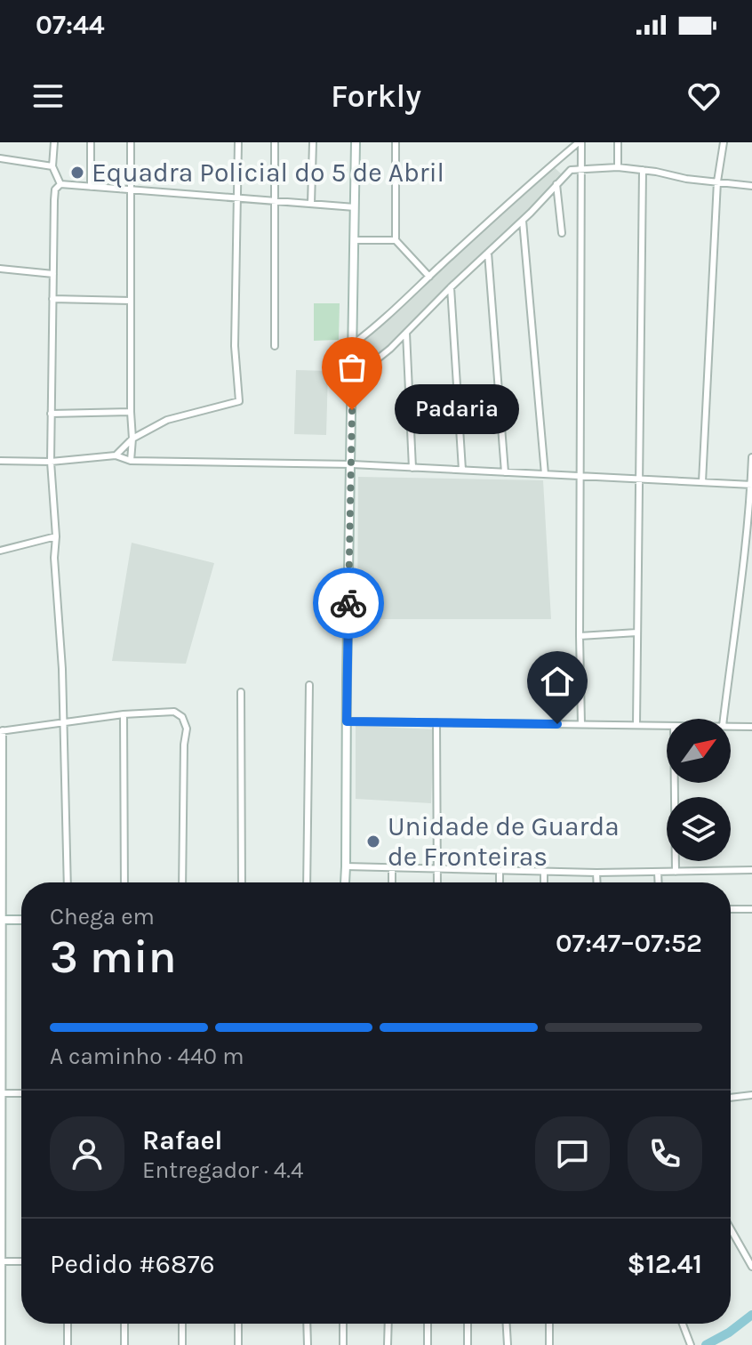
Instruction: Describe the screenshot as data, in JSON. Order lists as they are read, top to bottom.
{
  "places": ["Equadra Policial do 5 de Abril", "Padaria", "Unidade de Guarda de Fronteiras"],
  "north": "top right",
  "page": {
    "status": "07:44",
    "header": "Forkly",
    "bubble": "Padaria",
    "heading": ["3 min", "Chega em", "07:47–07:52"],
    "panel": [
      "Rafael",
      "Entregador · 4.4",
      "Pedido #6876",
      "$12.41"
    ],
    "bar": "A caminho · 440 m"
  }
}
